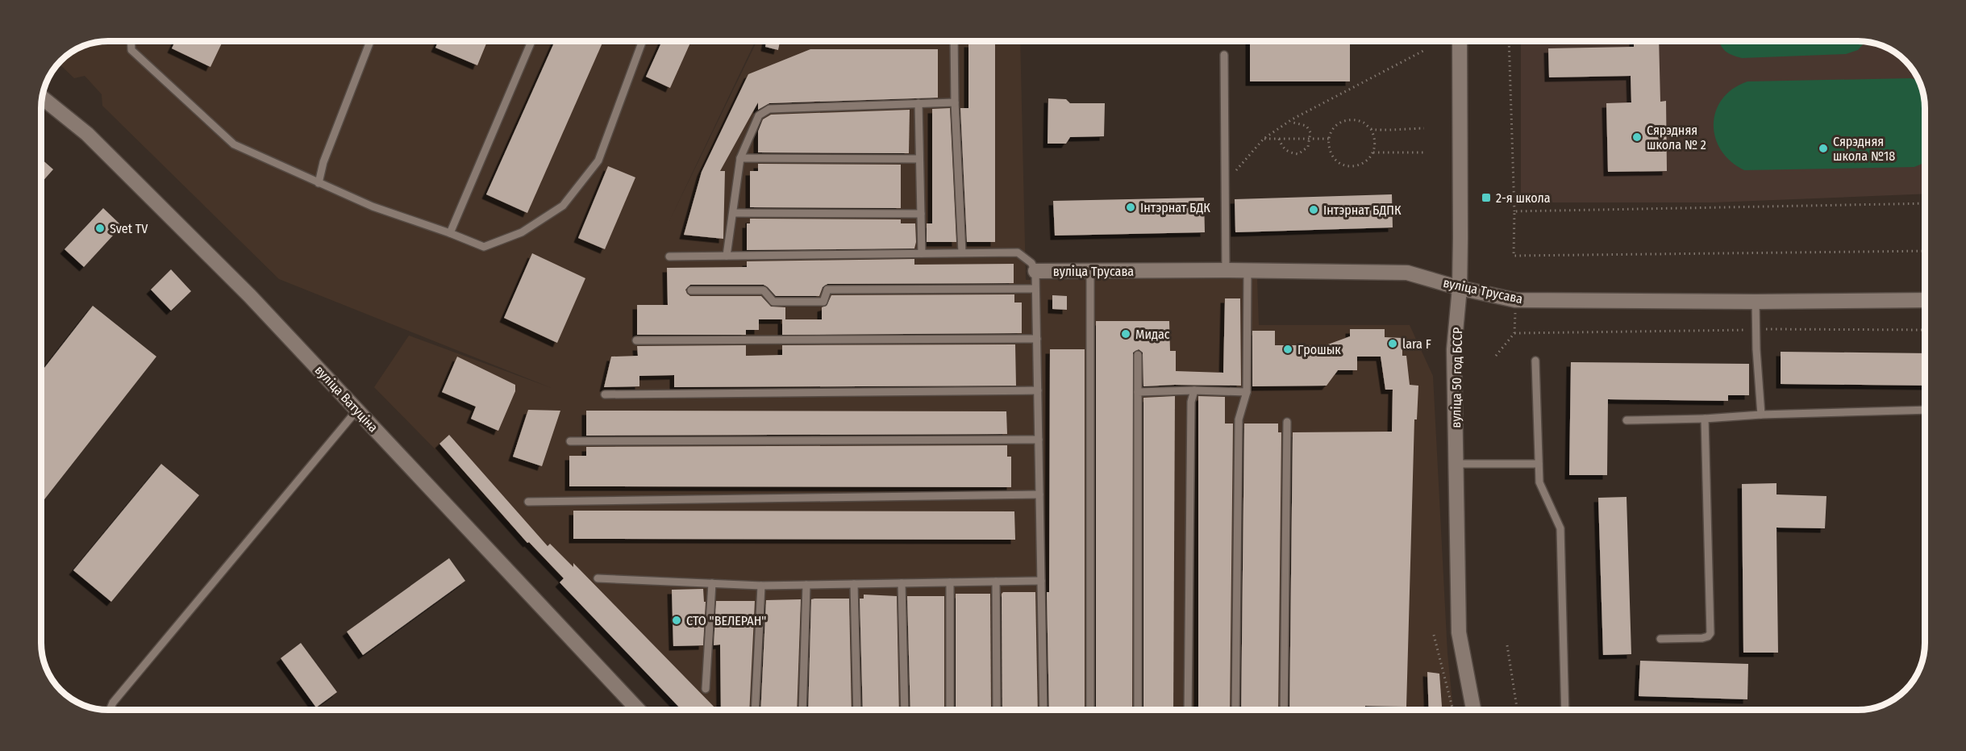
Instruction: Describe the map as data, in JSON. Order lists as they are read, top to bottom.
{
  "streets": {
    "street": ["вуліца Трусава", "вуліца 50 год БССР", "вуліца Ватуціна"]
  },
  "crossings": [
    ["вуліца Трусава", "вуліца 50 год БССР"]
  ],
  "places": {
    "other": [
      "Сярэдняя школа № 2",
      "Сярэдняя школа №18",
      "Інтэрнат БДК",
      "Інтэрнат БДПК",
      "Svet TV",
      "Мидас",
      "lara F",
      "Грошык",
      "СТО \"ВЕЛЕРАН\""
    ],
    "transit": ["2-я школа"]
  }
}
